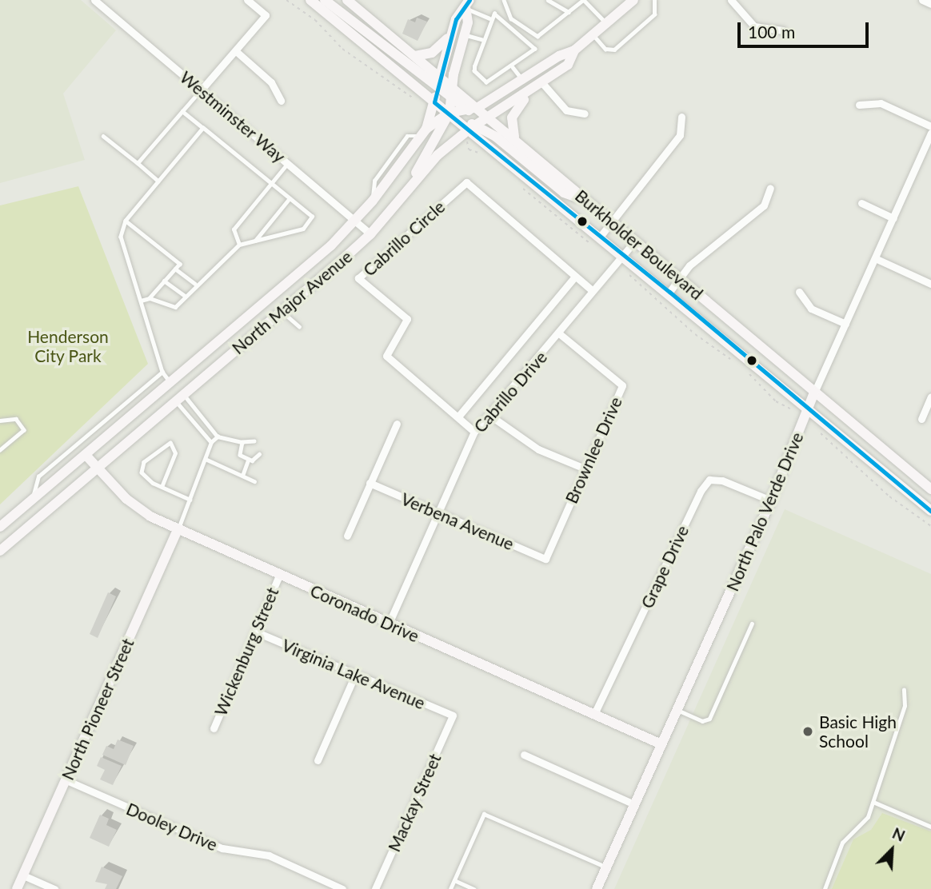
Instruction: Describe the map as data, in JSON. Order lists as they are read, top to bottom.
{
  "streets": {
    "street": [
      "Westminster Way",
      "Cabrillo Circle",
      "Burkholder Boulevard",
      "North Major Avenue",
      "Cabrillo Drive",
      "Brownlee Drive",
      "North Palo Verde Drive",
      "Verbena Avenue",
      "Grape Drive",
      "Coronado Drive",
      "Wickenburg Street",
      "Virginia Lake Avenue",
      "North Pioneer Street",
      "Mackay Street",
      "Dooley Drive"
    ]
  },
  "crossings": [
    ["Westminster Way", "North Major Avenue"],
    ["Cabrillo Circle", "Cabrillo Drive"],
    ["Burkholder Boulevard", "North Major Avenue"],
    ["Burkholder Boulevard", "Cabrillo Drive"],
    ["Burkholder Boulevard", "North Palo Verde Drive"],
    ["North Major Avenue", "Coronado Drive"],
    ["Cabrillo Drive", "Brownlee Drive"],
    ["Cabrillo Drive", "Verbena Avenue"],
    ["Cabrillo Drive", "Coronado Drive"],
    ["Brownlee Drive", "Verbena Avenue"],
    ["North Palo Verde Drive", "Grape Drive"],
    ["North Palo Verde Drive", "Coronado Drive"],
    ["Grape Drive", "Coronado Drive"],
    ["Coronado Drive", "Wickenburg Street"],
    ["Coronado Drive", "North Pioneer Street"],
    ["Wickenburg Street", "Virginia Lake Avenue"],
    ["Virginia Lake Avenue", "Mackay Street"],
    ["North Pioneer Street", "Dooley Drive"]
  ],
  "parks": ["Henderson City Park"],
  "places": ["Basic High School"],
  "scale_bar": "100 m",
  "north": "top right"
}
